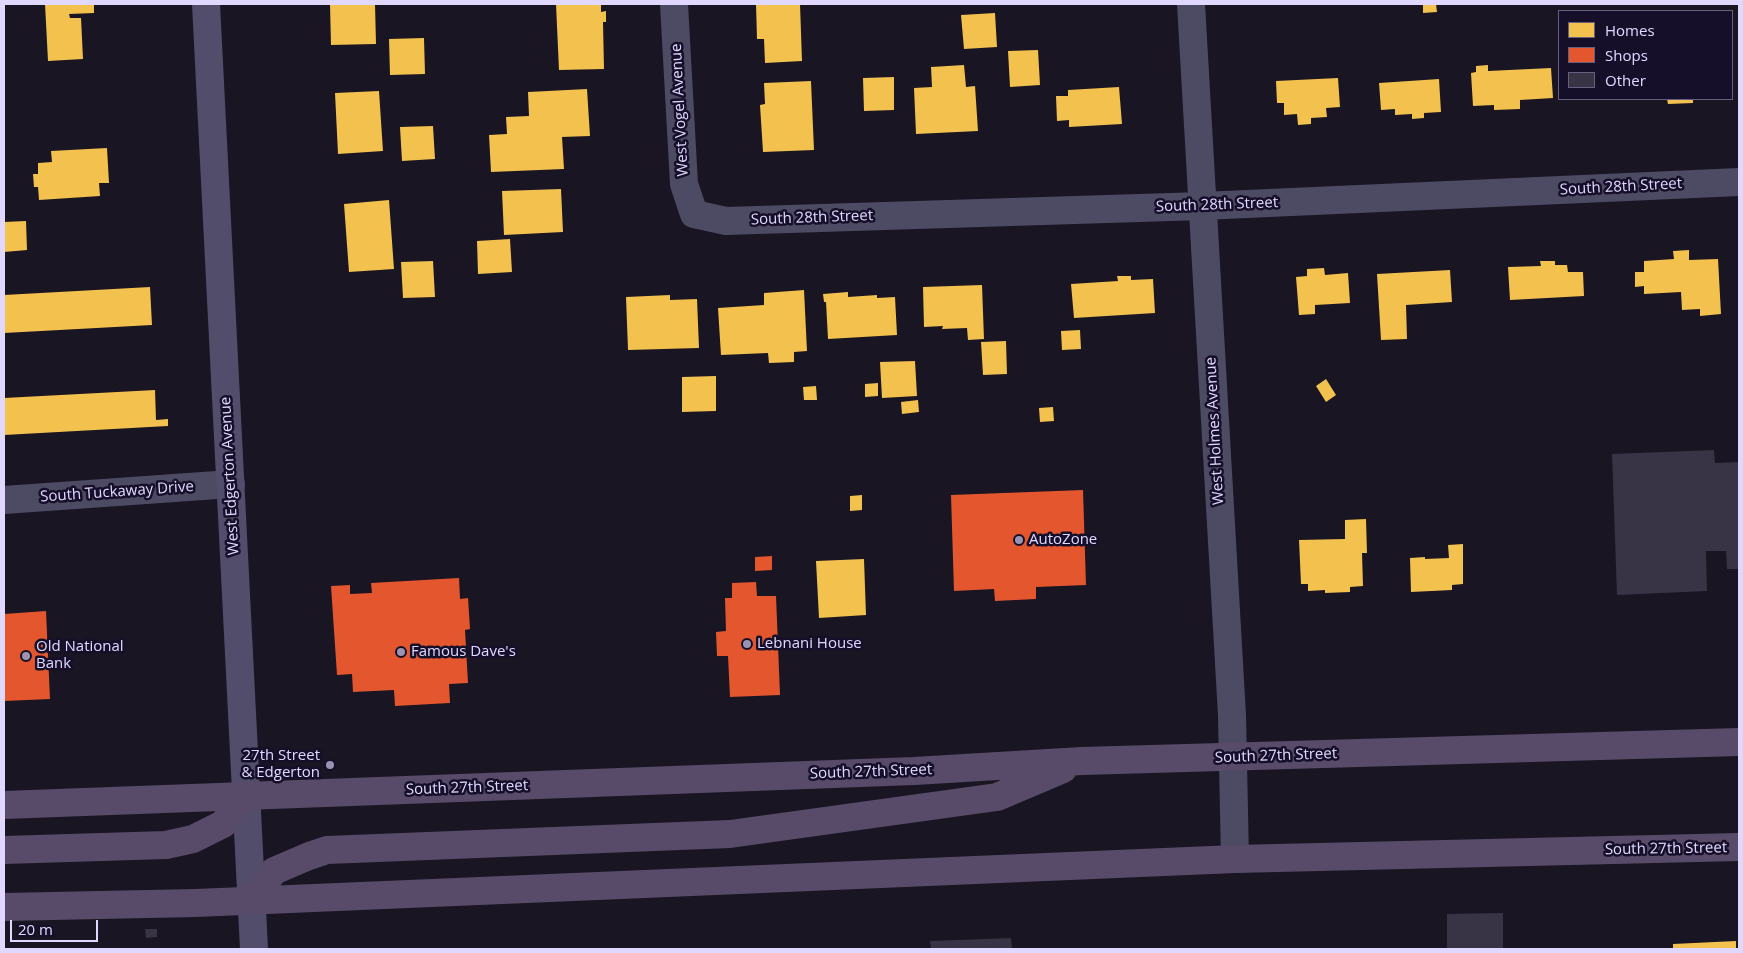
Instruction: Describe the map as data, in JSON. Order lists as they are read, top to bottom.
{
  "streets": {
    "main road": ["South 27th Street"],
    "street": [
      "West Vogel Avenue",
      "South 28th Street",
      "West Holmes Avenue",
      "West Edgerton Avenue",
      "South Tuckaway Drive"
    ]
  },
  "crossings": [
    ["West Vogel Avenue", "South 28th Street"],
    ["South 28th Street", "West Holmes Avenue"],
    ["West Holmes Avenue", "South 27th Street"],
    ["West Edgerton Avenue", "South Tuckaway Drive"],
    ["West Edgerton Avenue", "South 27th Street"]
  ],
  "places": [
    "AutoZone",
    "Lebnani House",
    "Famous Dave's",
    "Old National Bank",
    "27th Street & Edgerton"
  ],
  "legend": ["Homes", "Shops", "Other"],
  "scale_bar": "20 m"
}
